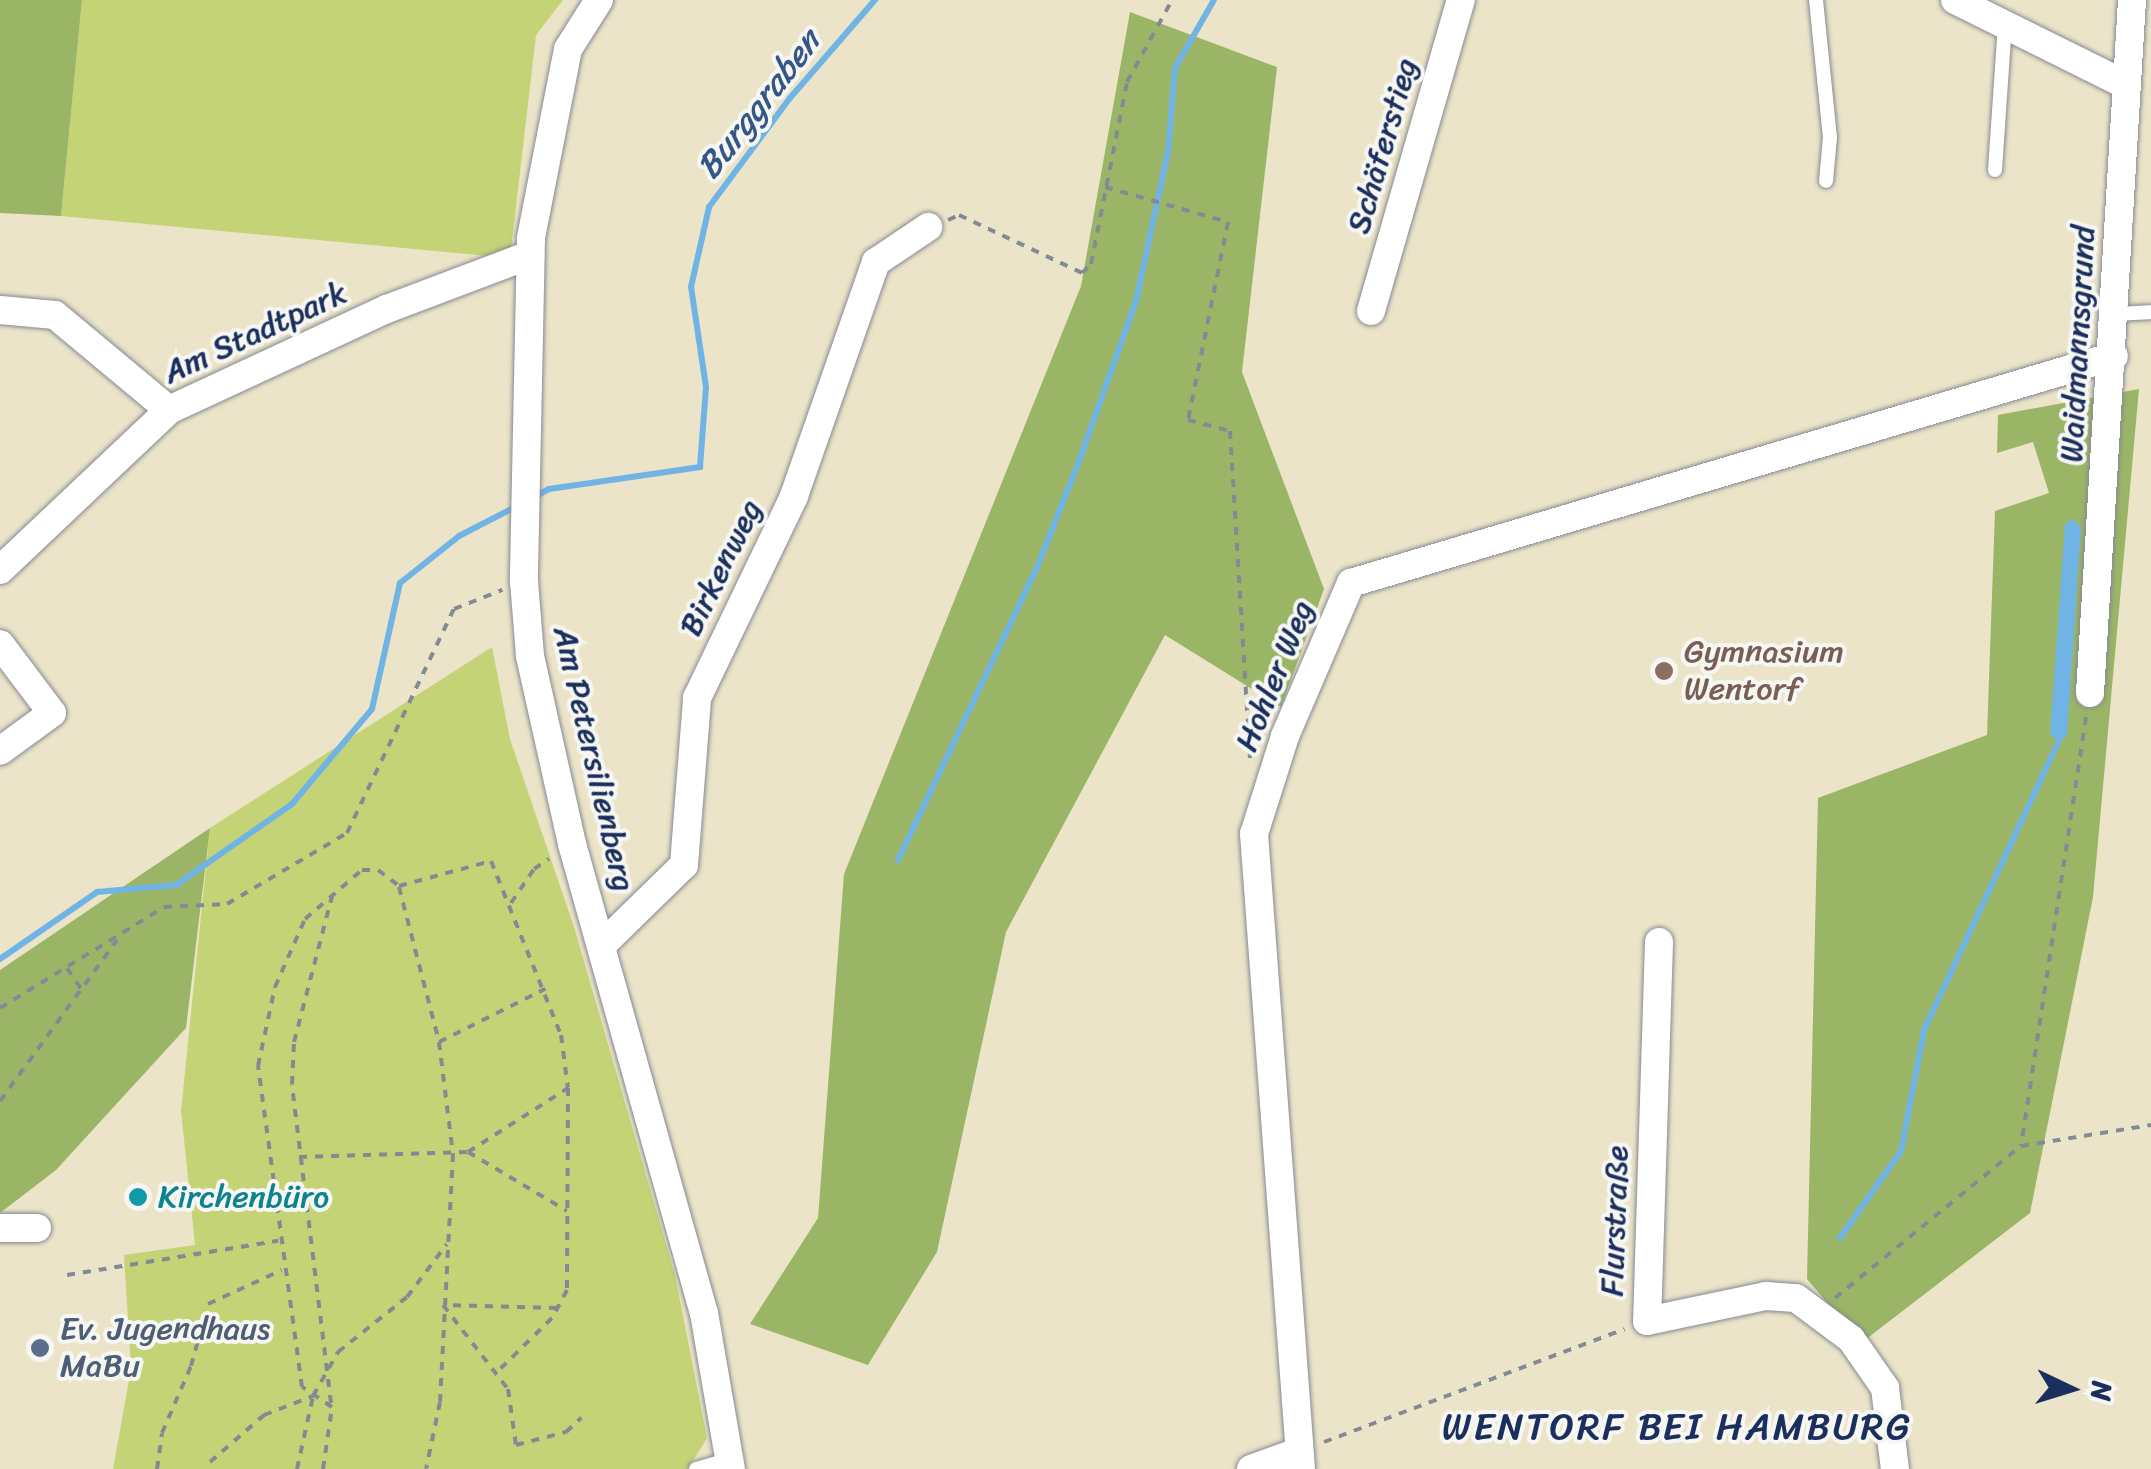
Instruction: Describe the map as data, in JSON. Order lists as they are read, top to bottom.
{
  "streets": {
    "street": [
      "Schäferstieg",
      "Am Stadtpark",
      "Waidmannsgrund",
      "Birkenweg",
      "Hohler Weg",
      "Am Petersilienberg",
      "Flurstraße"
    ]
  },
  "crossings": [
    ["Am Stadtpark", "Am Petersilienberg"],
    ["Waidmannsgrund", "Hohler Weg"],
    ["Birkenweg", "Am Petersilienberg"]
  ],
  "districts": ["WENTORF BEI HAMBURG"],
  "water": ["Burggraben"],
  "places": ["Gymnasium Wentorf", "Kirchenbüro", "Ev. Jugendhaus MaBu"],
  "north": "right"
}
